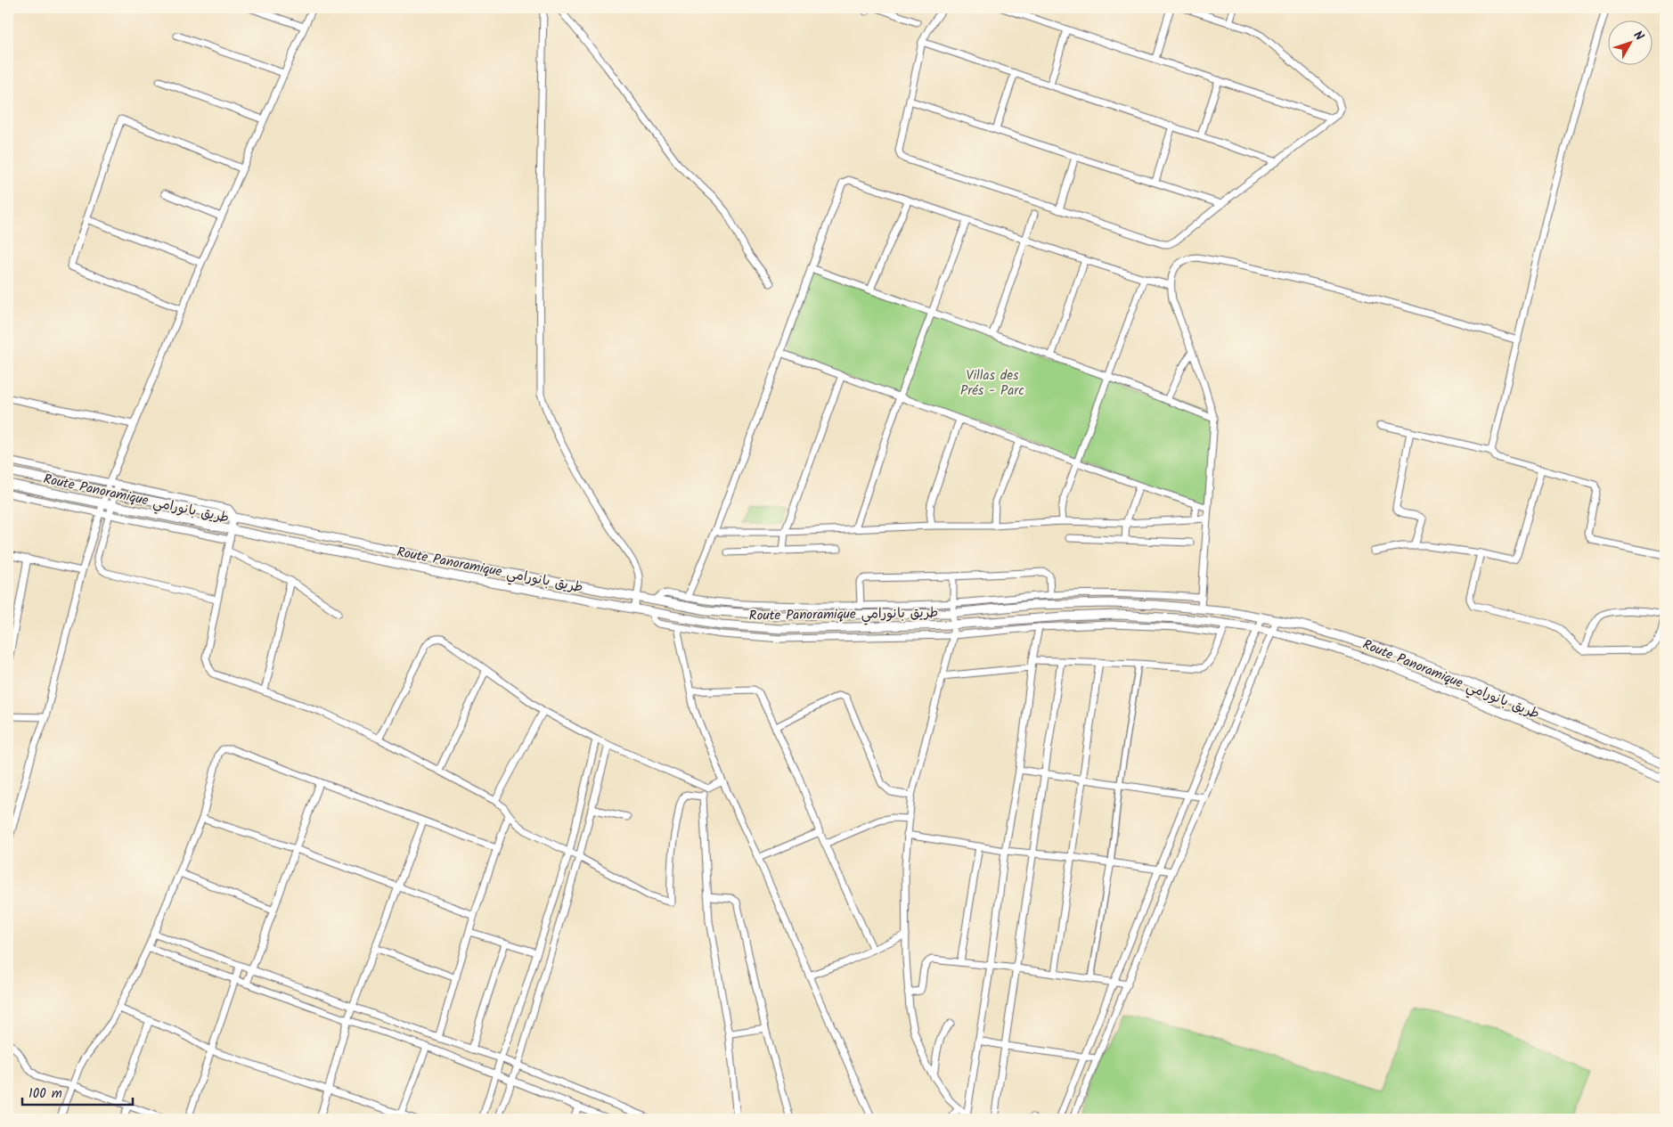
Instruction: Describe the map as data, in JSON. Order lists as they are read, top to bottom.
{
  "streets": {
    "street": ["Route Panoramique طريق بانورامي"]
  },
  "parks": ["Villas des Prés - Parc"],
  "scale_bar": "100 m",
  "north": "top right"
}
